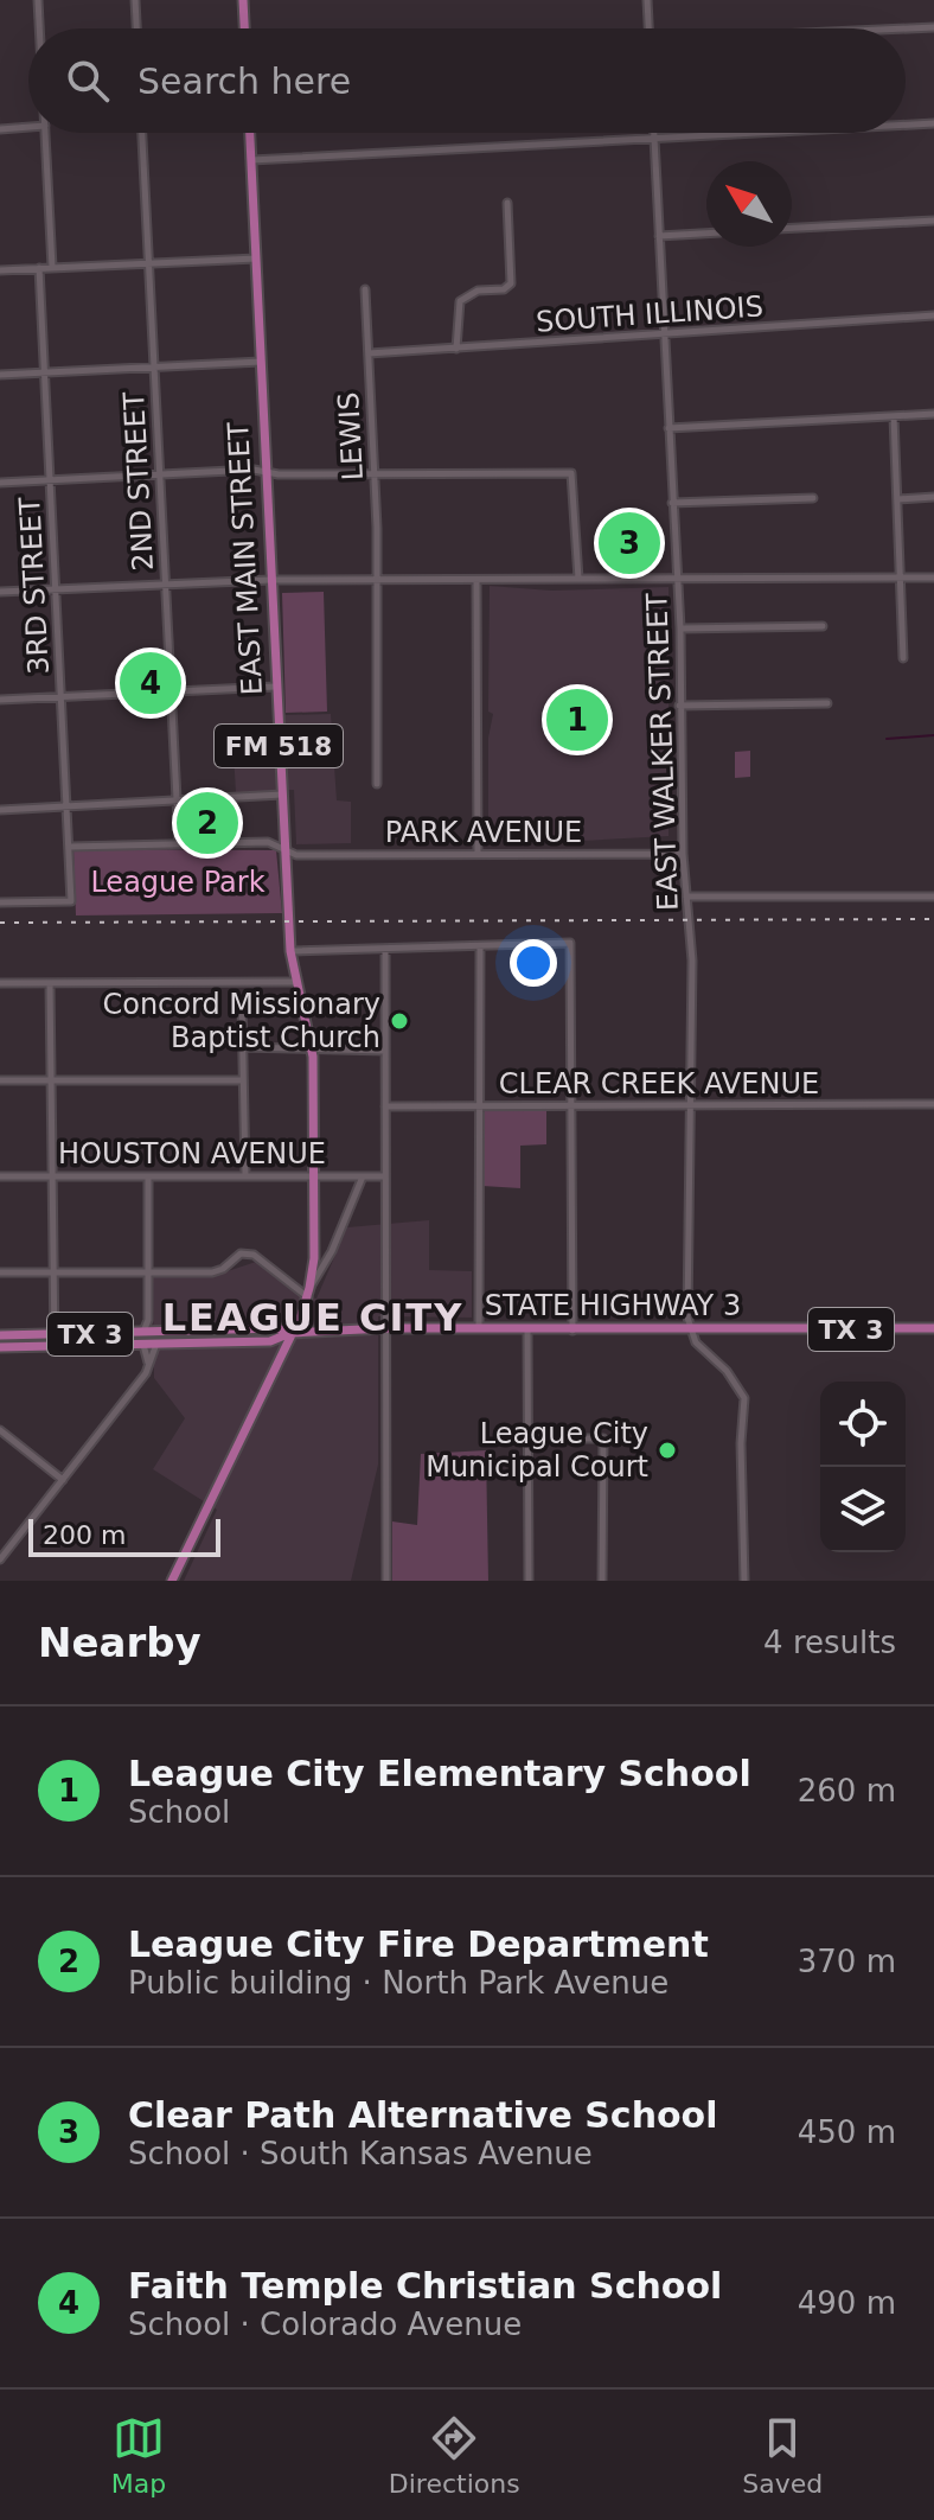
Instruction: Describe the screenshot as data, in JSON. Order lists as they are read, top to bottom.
{
  "streets": {
    "main road": [
      "EAST MAIN STREET",
      "FM 518",
      "STATE HIGHWAY 3",
      "TX 3"
    ],
    "street": [
      "SOUTH ILLINOIS",
      "LEWIS",
      "2ND STREET",
      "3RD STREET",
      "EAST WALKER STREET",
      "PARK AVENUE",
      "CLEAR CREEK AVENUE",
      "HOUSTON AVENUE"
    ]
  },
  "crossings": [
    ["SOUTH ILLINOIS", "LEWIS"],
    ["SOUTH ILLINOIS", "EAST WALKER STREET"],
    ["2ND STREET", "PARK AVENUE"],
    ["EAST MAIN STREET", "FM 518"],
    ["EAST MAIN STREET", "PARK AVENUE"],
    ["EAST MAIN STREET", "HOUSTON AVENUE"],
    ["EAST MAIN STREET", "STATE HIGHWAY 3"],
    ["3RD STREET", "PARK AVENUE"],
    ["FM 518", "STATE HIGHWAY 3"],
    ["EAST WALKER STREET", "PARK AVENUE"],
    ["EAST WALKER STREET", "CLEAR CREEK AVENUE"],
    ["EAST WALKER STREET", "STATE HIGHWAY 3"]
  ],
  "districts": ["LEAGUE CITY"],
  "parks": ["League Park"],
  "places": ["Concord Missionary Baptist Church", "League City Municipal Court"],
  "scale_bar": "200 m",
  "north": "top left",
  "page": {
    "search": "Search here",
    "pins": [
      "3",
      "4",
      "1",
      "2"
    ],
    "scale": "200 m",
    "heading": ["Nearby", "4 results"],
    "list": [
      {
        "mark": "1",
        "name": "League City Elementary School",
        "note": "School",
        "value": "260 m"
      },
      {
        "mark": "2",
        "name": "League City Fire Department",
        "note": "Public building · North Park Avenue",
        "value": "370 m"
      },
      {
        "mark": "3",
        "name": "Clear Path Alternative School",
        "note": "School · South Kansas Avenue",
        "value": "450 m"
      },
      {
        "mark": "4",
        "name": "Faith Temple Christian School",
        "note": "School · Colorado Avenue",
        "value": "490 m"
      }
    ],
    "nav": ["Map", "Directions", "Saved"]
  }
}
